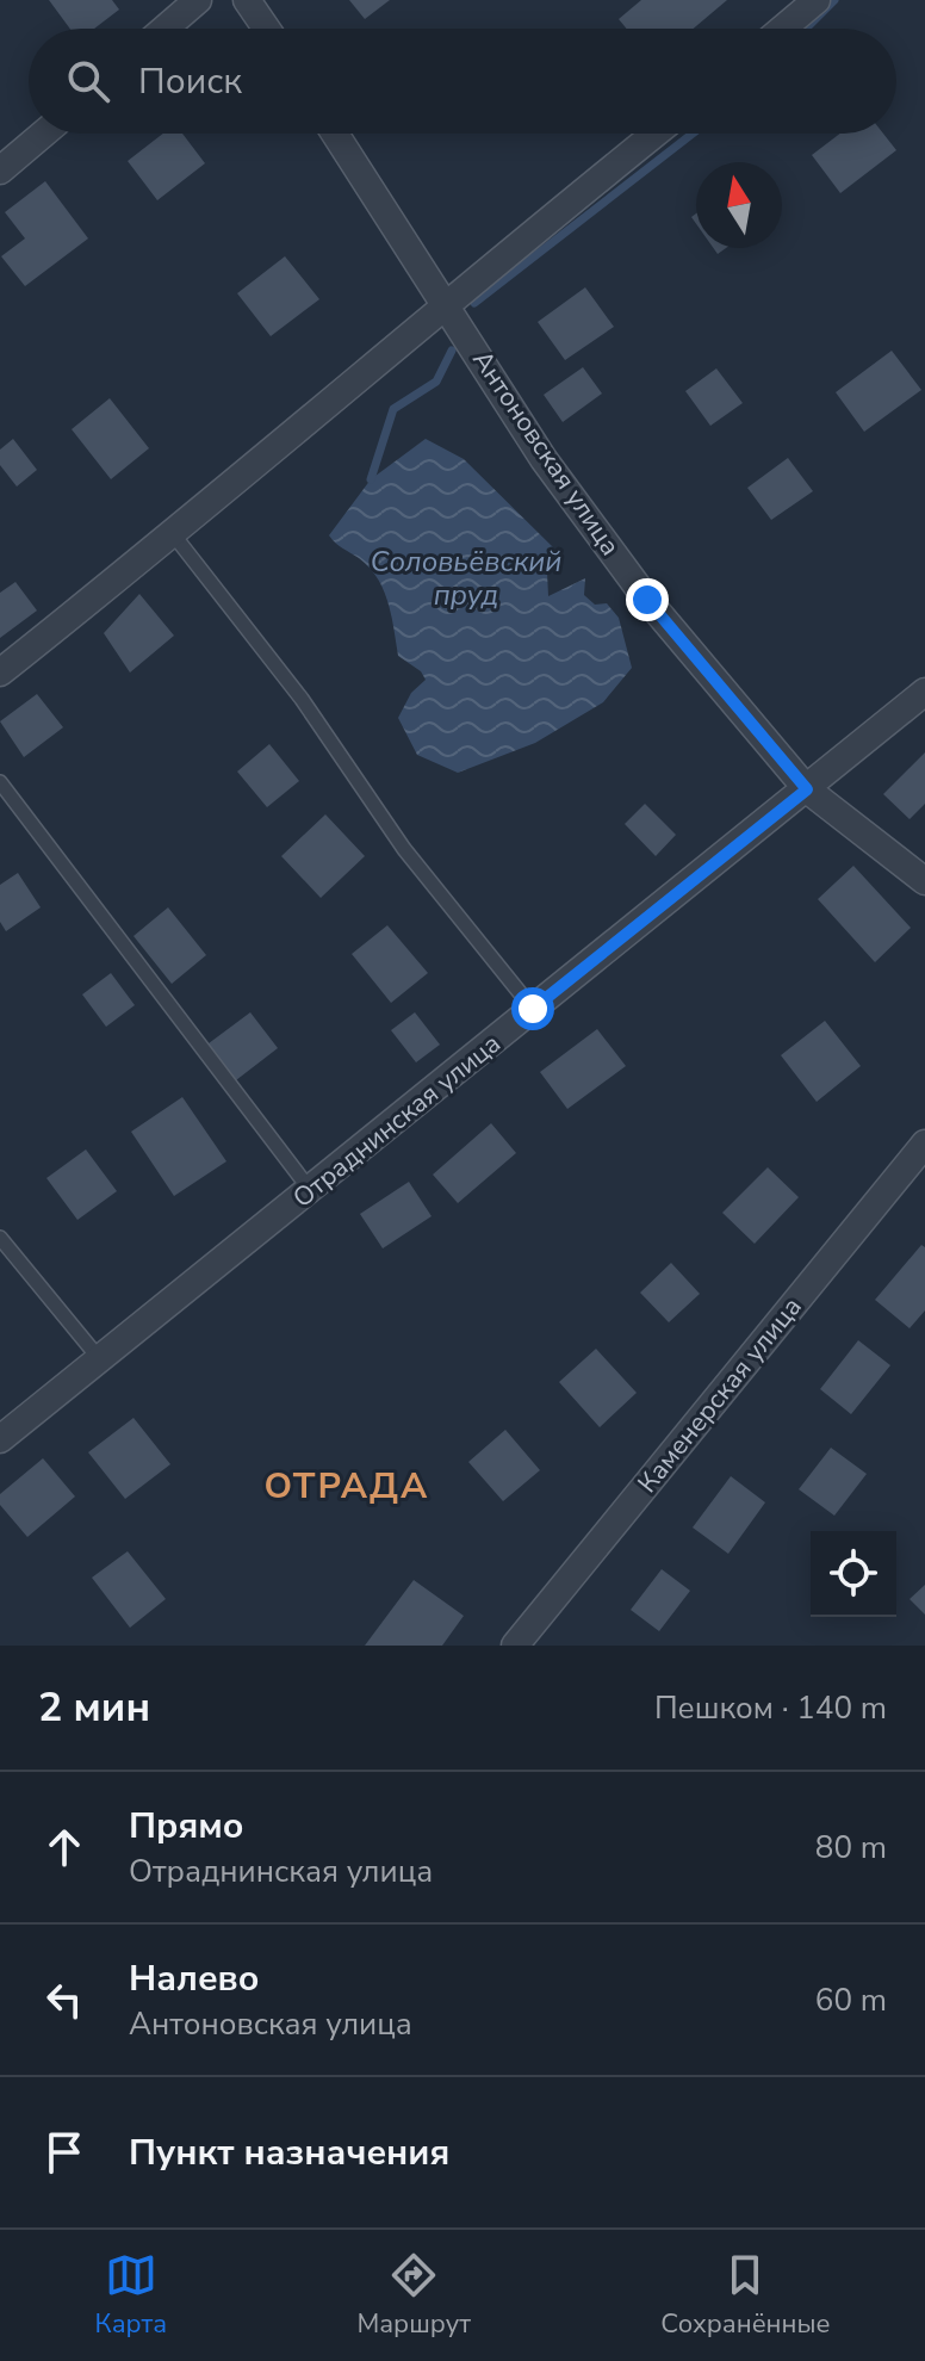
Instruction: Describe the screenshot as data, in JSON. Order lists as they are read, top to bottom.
{
  "streets": {
    "street": ["Антоновская улица", "Отраднинская улица", "Каменерская улица"]
  },
  "crossings": [
    ["Антоновская улица", "Отраднинская улица"]
  ],
  "districts": ["ОТРАДА"],
  "water": ["Соловьёвский пруд"],
  "north": "top",
  "page": {
    "search": "Поиск",
    "heading": ["2 мин", "Пешком · 140 m"],
    "list": [
      ["Прямо", "Отраднинская улица", "80 m"],
      ["Налево", "Антоновская улица", "60 m"],
      "Пункт назначения"
    ],
    "nav": ["Карта", "Маршрут", "Сохранённые"]
  }
}
